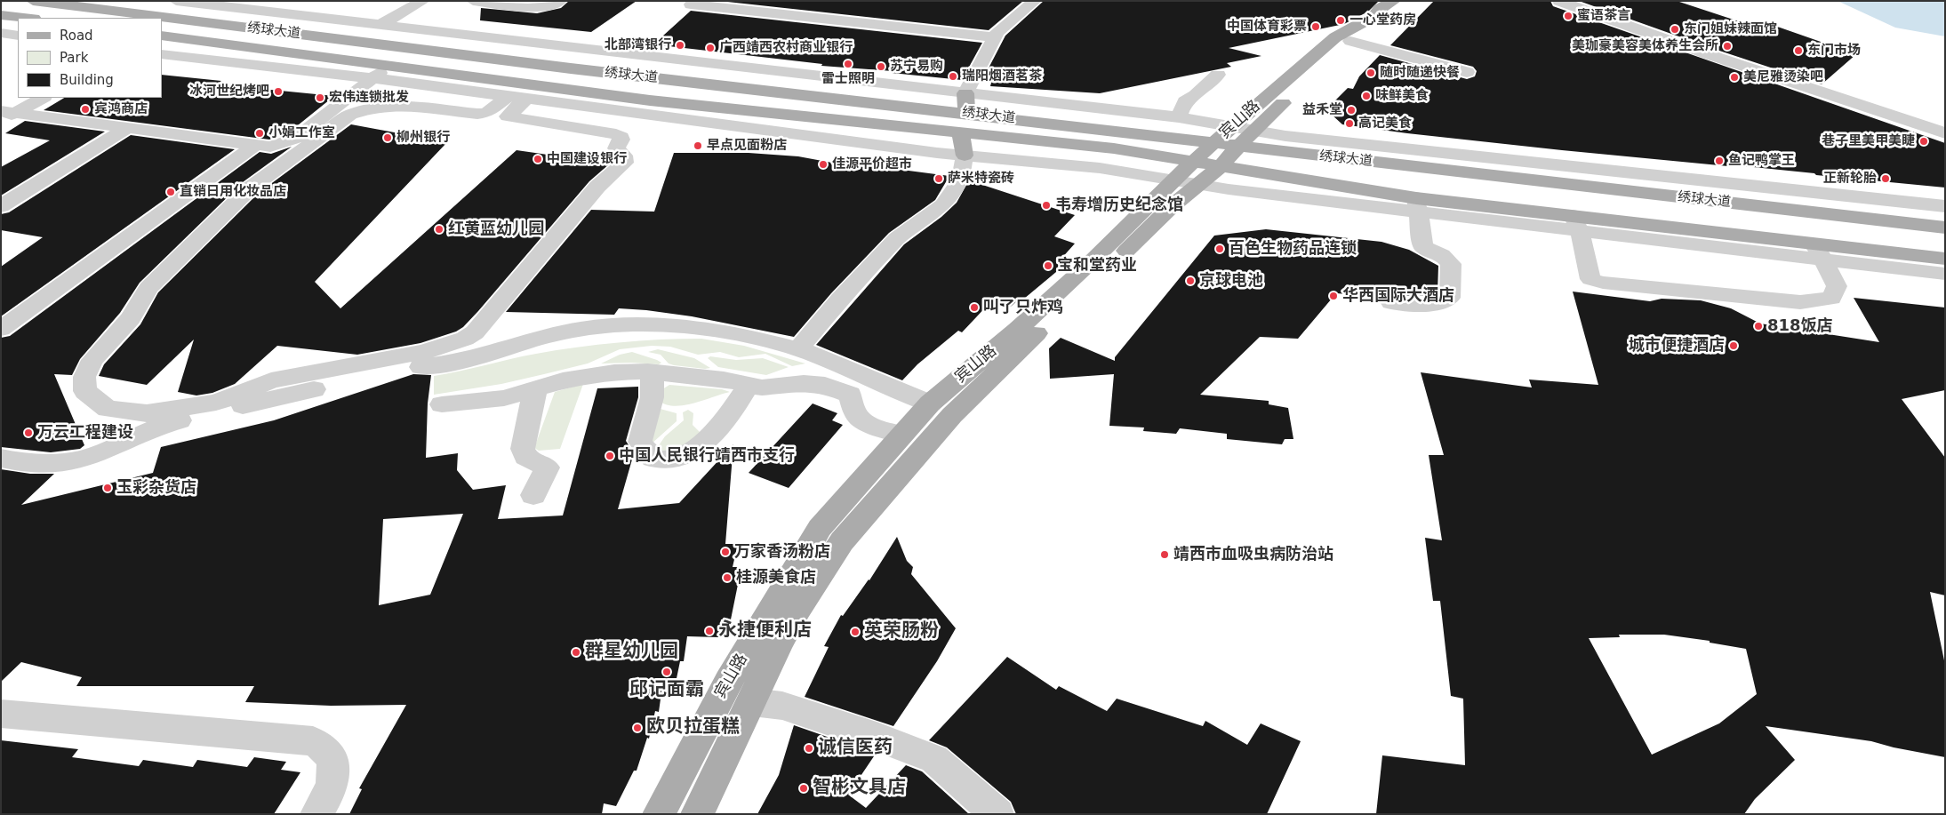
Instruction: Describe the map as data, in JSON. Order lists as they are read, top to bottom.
{
  "streets": {
    "main road": ["绣球大道", "宾山路"]
  },
  "crossings": [
    ["绣球大道", "宾山路"]
  ],
  "places": [
    "蜜语茶言",
    "一心堂药房",
    "中国体育彩票",
    "东门姐妹辣面馆",
    "北部湾银行",
    "美珈豪美容美体养生会所",
    "广西靖西农村商业银行",
    "东门市场",
    "雷士照明",
    "苏宁易购",
    "随时随递快餐",
    "瑞阳烟酒茗茶",
    "美尼雅烫染吧",
    "冰河世纪烤吧",
    "味鲜美食",
    "宏伟连锁批发",
    "宾鸿商店",
    "益禾堂",
    "高记美食",
    "小娟工作室",
    "柳州银行",
    "巷子里美甲美睫",
    "早点见面粉店",
    "中国建设银行",
    "鱼记鸭掌王",
    "佳源平价超市",
    "萨米特瓷砖",
    "正新轮胎",
    "直销日用化妆品店",
    "韦寿增历史纪念馆",
    "红黄蓝幼儿园",
    "百色生物药品连锁",
    "宝和堂药业",
    "京球电池",
    "华西国际大酒店",
    "叫了只炸鸡",
    "818饭店",
    "城市便捷酒店",
    "万云工程建设",
    "中国人民银行靖西市支行",
    "玉彩杂货店",
    "万家香汤粉店",
    "靖西市血吸虫病防治站",
    "桂源美食店",
    "永捷便利店",
    "英荣肠粉",
    "群星幼儿园",
    "邱记面霸",
    "欧贝拉蛋糕",
    "诚信医药",
    "智彬文具店"
  ],
  "legend": ["Road", "Park", "Building"]
}
